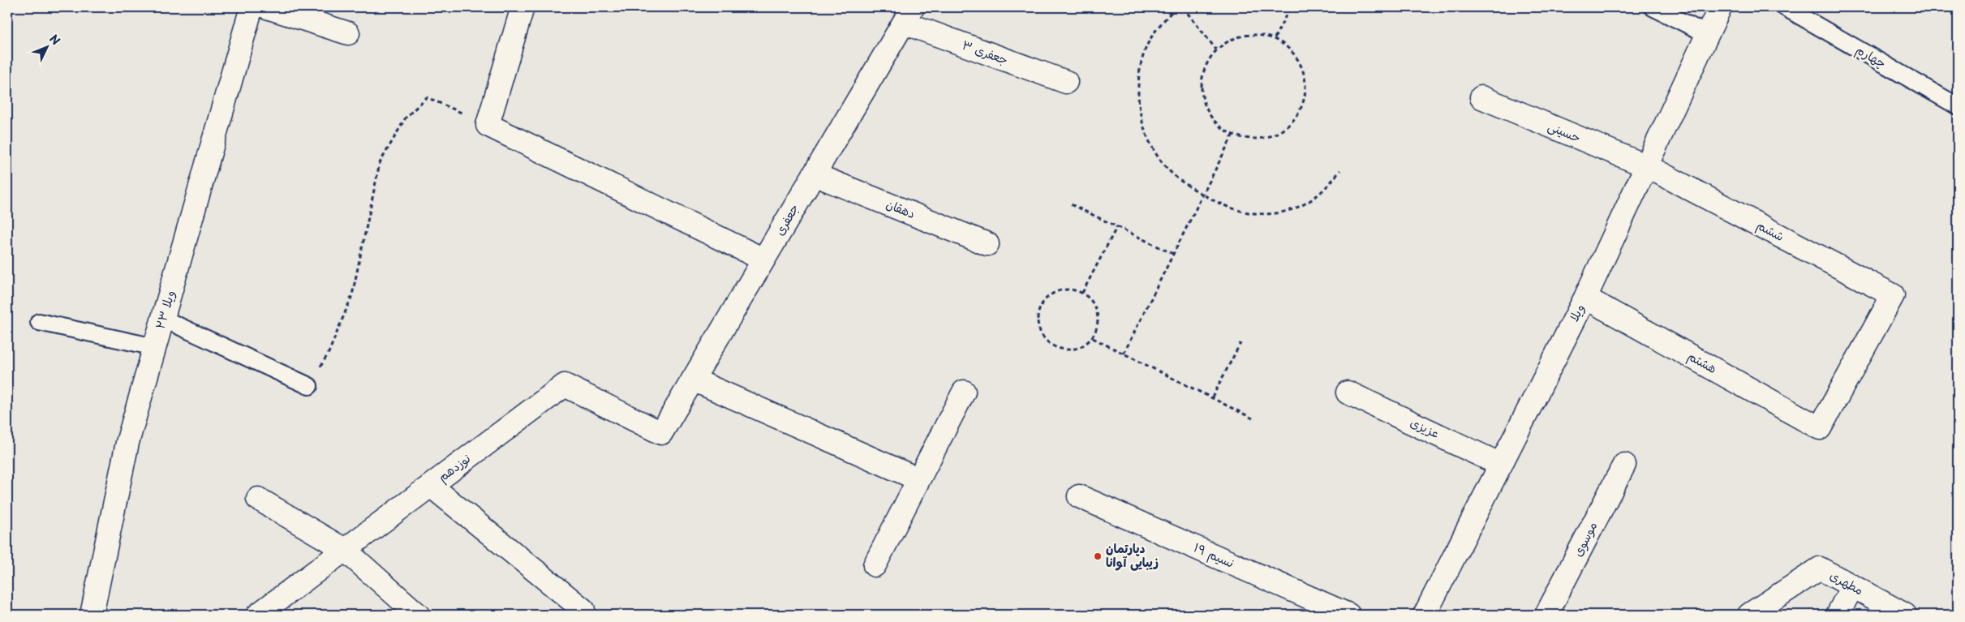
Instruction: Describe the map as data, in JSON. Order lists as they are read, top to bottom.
{
  "streets": {
    "street": [
      "جعفری ۳",
      "حسینی",
      "دهقان",
      "جعفری",
      "ششم",
      "ویلا ۲۳",
      "ویلا",
      "هشتم",
      "عزیزی",
      "نوزدهم",
      "موسوی",
      "نسیم ۱۹",
      "مطهری"
    ],
    "lane": ["چهارم"]
  },
  "crossings": [
    ["جعفری ۳", "جعفری"],
    ["حسینی", "ششم"],
    ["حسینی", "ویلا"],
    ["دهقان", "جعفری"],
    ["جعفری", "نوزدهم"],
    ["ششم", "ویلا"],
    ["ششم", "هشتم"],
    ["ویلا", "هشتم"],
    ["ویلا", "عزیزی"]
  ],
  "places": ["دپارتمان زیبایی آوانا"],
  "north": "top right"
}
